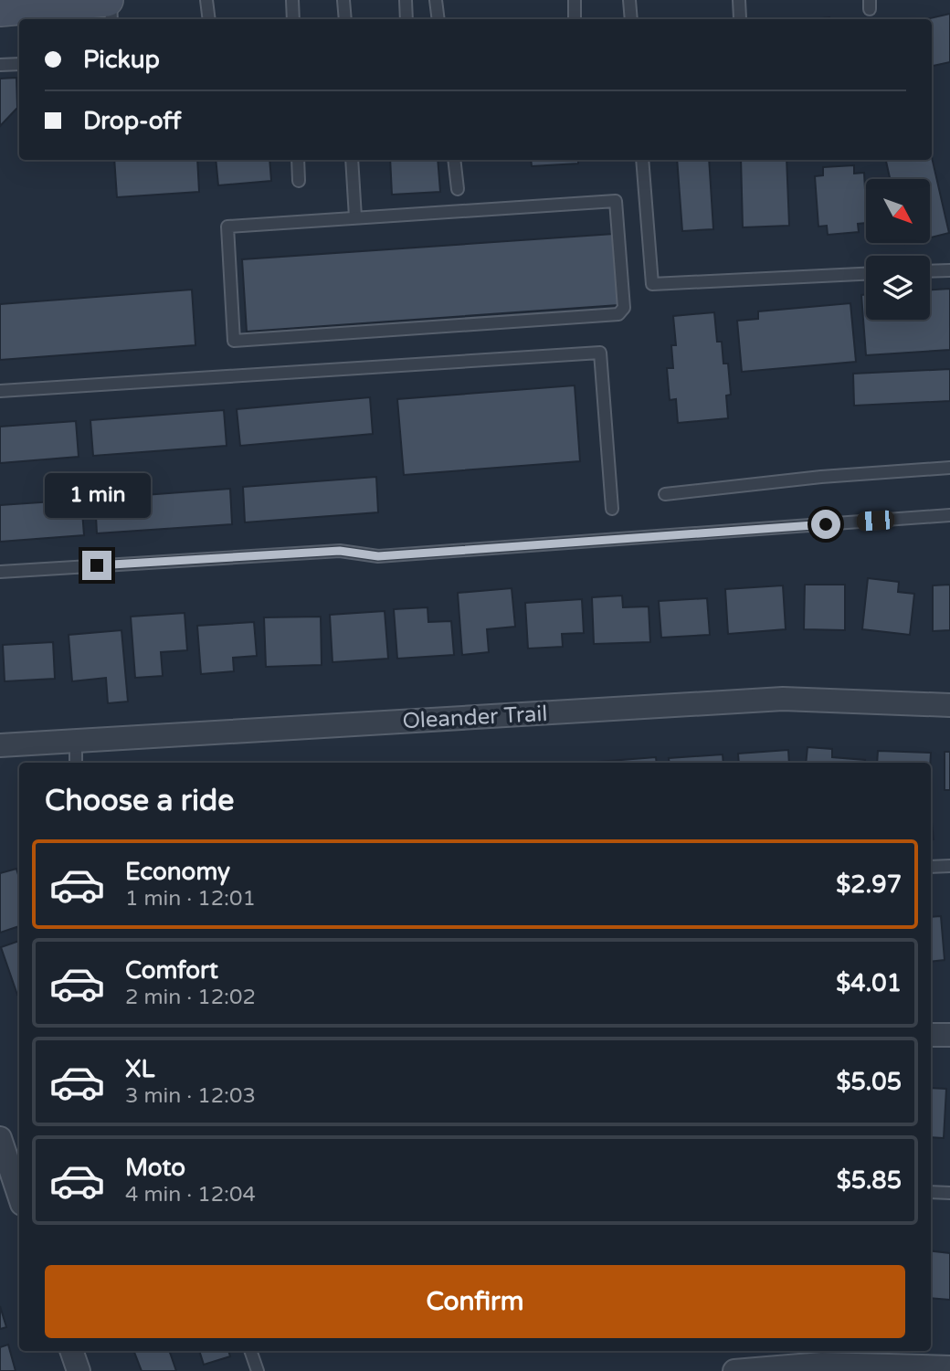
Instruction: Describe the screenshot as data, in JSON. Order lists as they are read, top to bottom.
{
  "streets": {
    "street": ["Oleander Trail"]
  },
  "north": "bottom right",
  "page": {
    "banner": ["Pickup", "Drop-off"],
    "bubble": "1 min",
    "heading": "Choose a ride",
    "list": [
      {
        "name": "Economy",
        "note": "1 min · 12:01",
        "value": "$2.97"
      },
      {
        "name": "Comfort",
        "note": "2 min · 12:02",
        "value": "$4.01"
      },
      {
        "name": "XL",
        "note": "3 min · 12:03",
        "value": "$5.05"
      },
      {
        "name": "Moto",
        "note": "4 min · 12:04",
        "value": "$5.85"
      }
    ],
    "buttons": "Confirm"
  }
}
